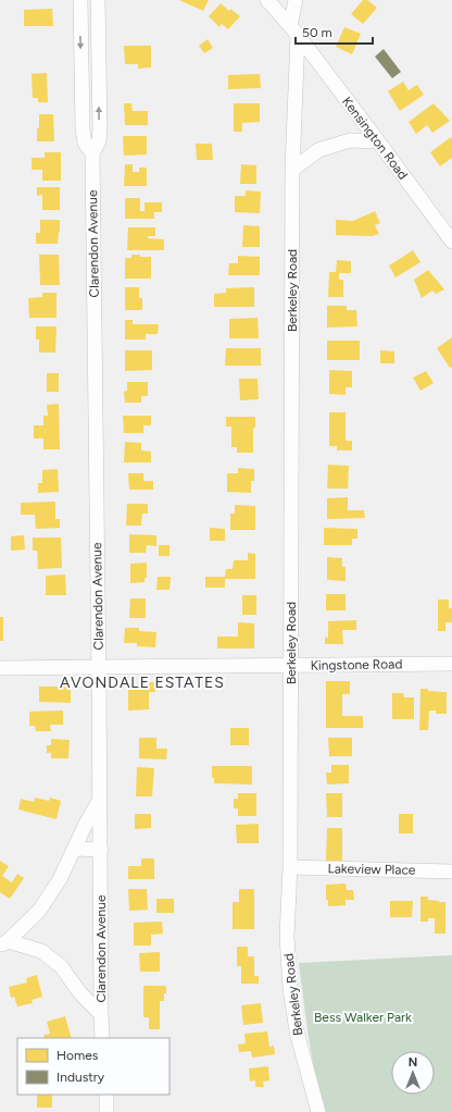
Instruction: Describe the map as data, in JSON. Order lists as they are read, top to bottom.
{
  "streets": {
    "street": [
      "Kensington Road",
      "Clarendon Avenue",
      "Berkeley Road",
      "Kingstone Road",
      "Lakeview Place"
    ]
  },
  "crossings": [
    ["Kensington Road", "Berkeley Road"],
    ["Clarendon Avenue", "Kingstone Road"],
    ["Berkeley Road", "Kingstone Road"],
    ["Berkeley Road", "Lakeview Place"]
  ],
  "districts": ["AVONDALE ESTATES"],
  "parks": ["Bess Walker Park"],
  "legend": ["Homes", "Industry"],
  "scale_bar": "50 m",
  "north": "top"
}
